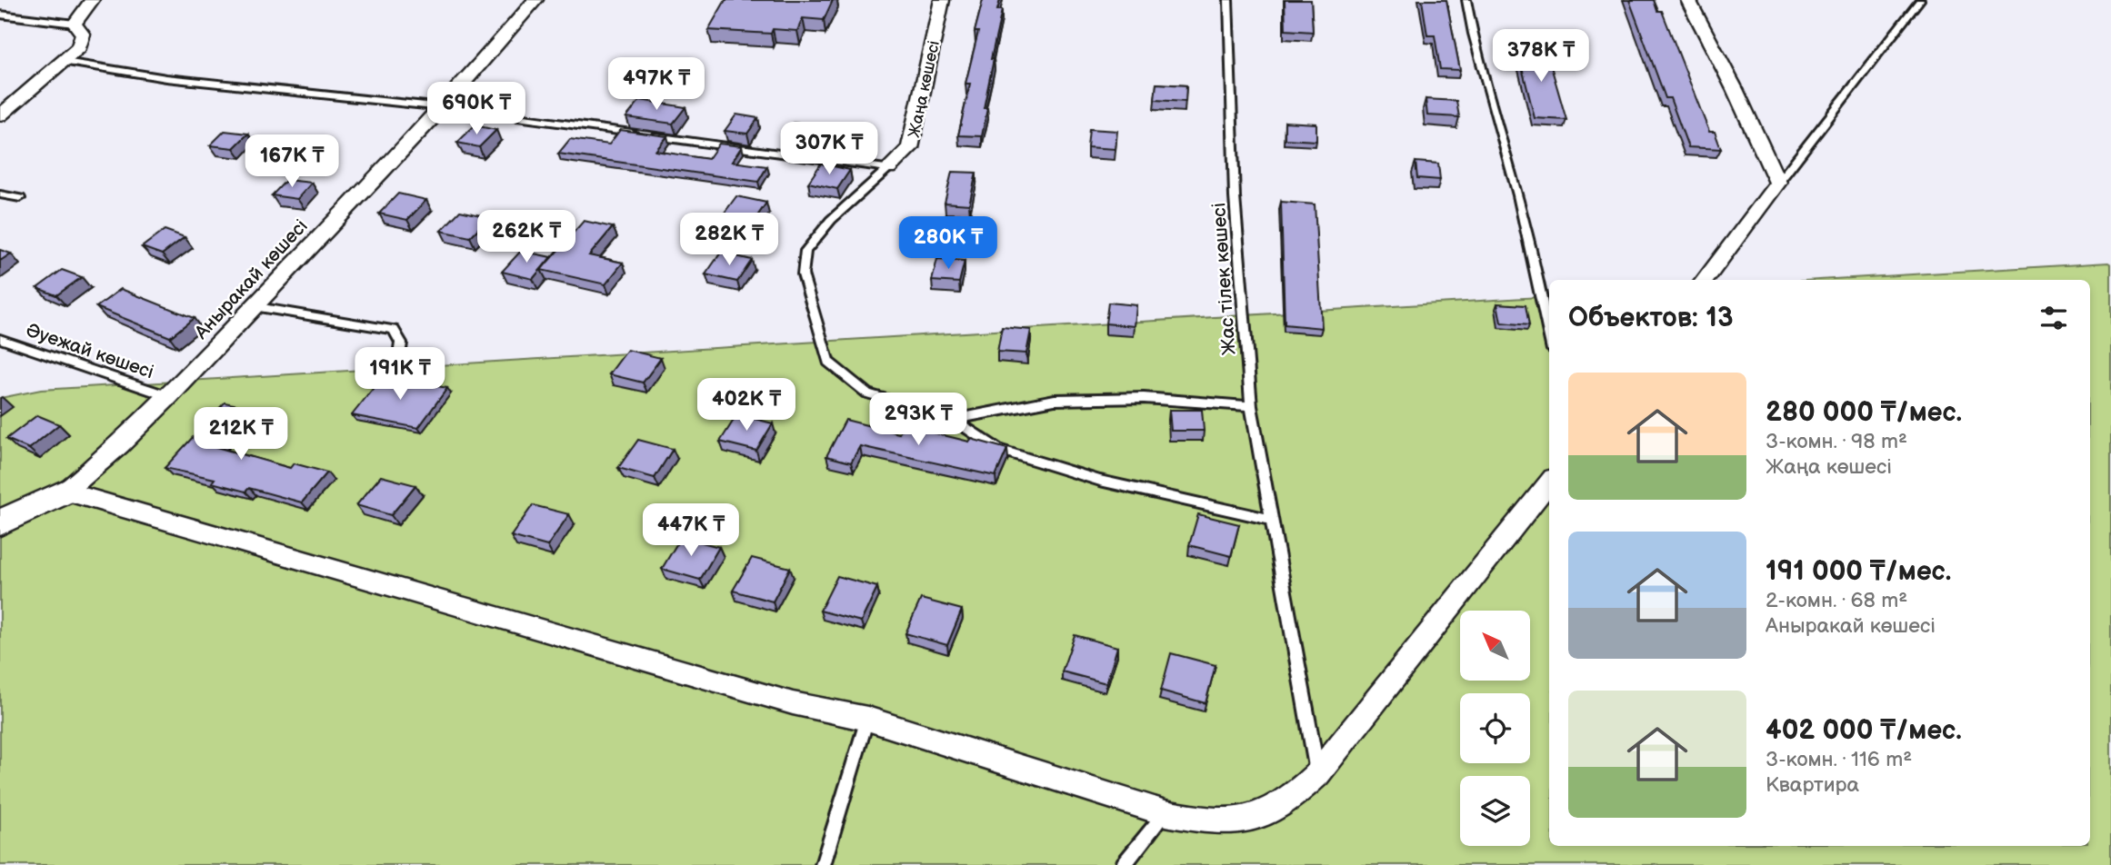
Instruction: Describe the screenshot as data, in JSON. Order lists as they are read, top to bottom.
{
  "streets": {
    "street": ["Жаңа көшесі", "Аныракай көшесі"],
    "lane": ["Жас тілек көшесі", "Әуежай көшесі"]
  },
  "crossings": [
    ["Аныракай көшесі", "Әуежай көшесі"]
  ],
  "north": "top left",
  "page": {
    "price": [
      "378K ₸",
      "497K ₸",
      "690K ₸",
      "307K ₸",
      "167K ₸",
      "262K ₸",
      "282K ₸",
      "280K ₸",
      "191K ₸",
      "402K ₸",
      "293K ₸",
      "212K ₸",
      "447K ₸"
    ],
    "heading": "Объектов: 13",
    "list": [
      {
        "name": "280 000 ₸/мес.",
        "note": "3-комн. · 98 m² · Жаңа көшесі"
      },
      {
        "name": "191 000 ₸/мес.",
        "note": "2-комн. · 68 m² · Аныракай көшесі"
      },
      {
        "name": "402 000 ₸/мес.",
        "note": "3-комн. · 116 m² · Квартира"
      }
    ]
  }
}
